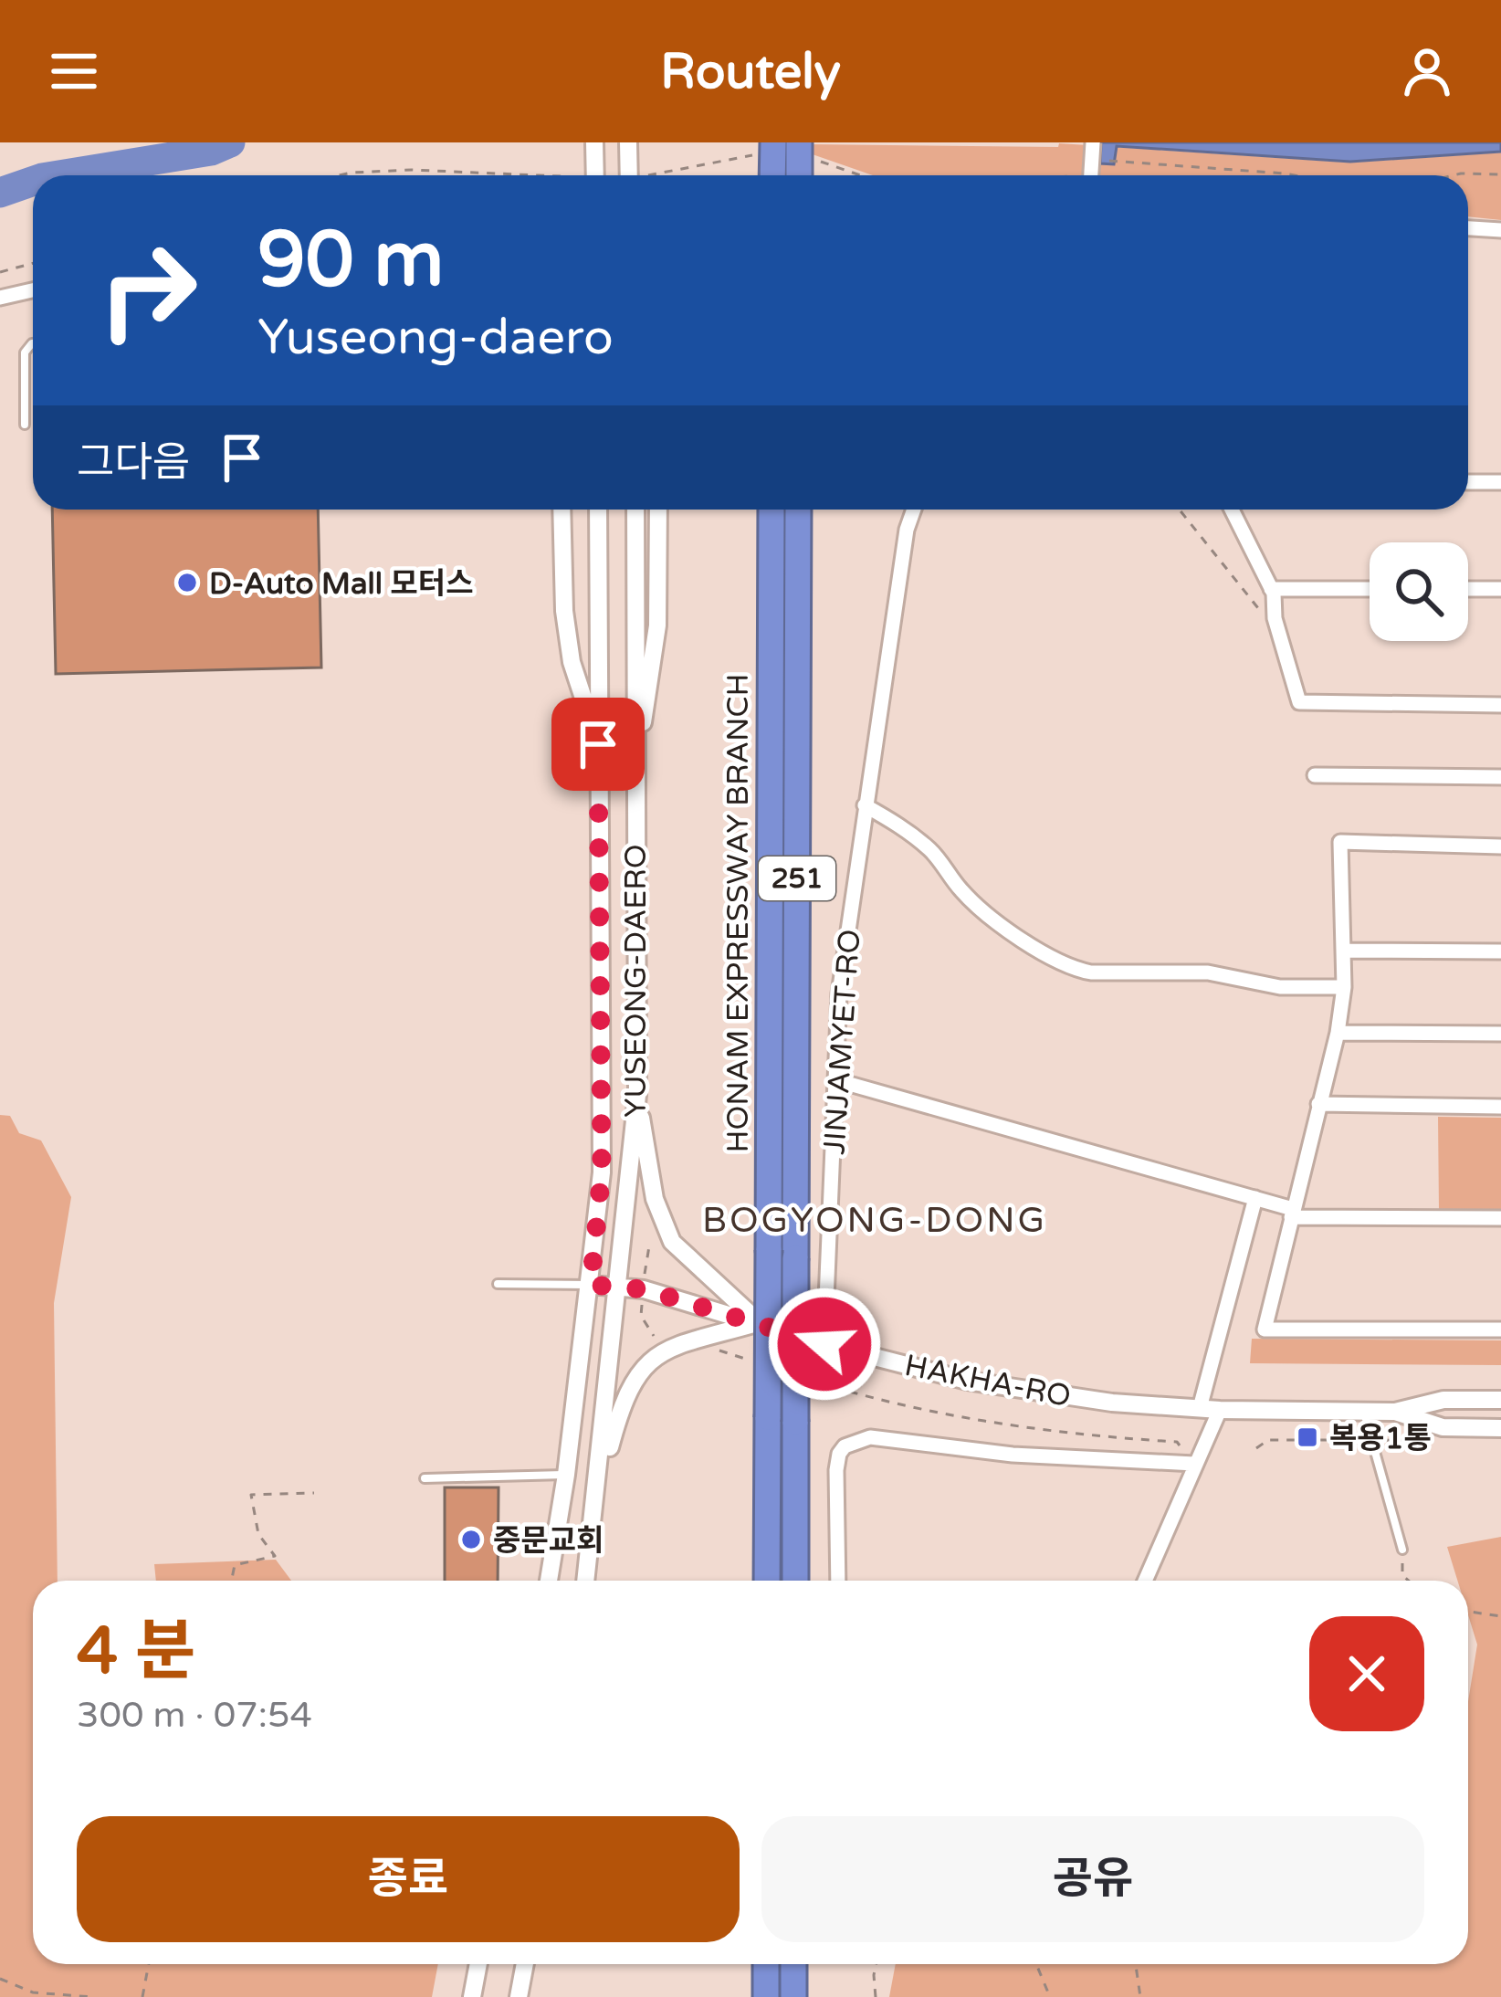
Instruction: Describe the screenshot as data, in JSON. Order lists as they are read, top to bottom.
{
  "streets": {
    "highway": ["251", "HONAM EXPRESSWAY BRANCH"],
    "street": ["YUSEONG-DAERO", "JINJAMYET-RO", "HAKHA-RO"]
  },
  "crossings": [
    ["YUSEONG-DAERO", "HAKHA-RO"],
    ["JINJAMYET-RO", "HAKHA-RO"]
  ],
  "districts": ["BOGYONG-DONG"],
  "places": {
    "other": ["D-Auto Mall 모터스", "중문교회"],
    "transit": ["복용1통"]
  },
  "page": {
    "header": "Routely",
    "turn": ["90 m", "Yuseong-daero"],
    "then": "그다음",
    "heading": ["4 분", "300 m · 07:54"],
    "buttons": ["종료", "공유"]
  }
}
